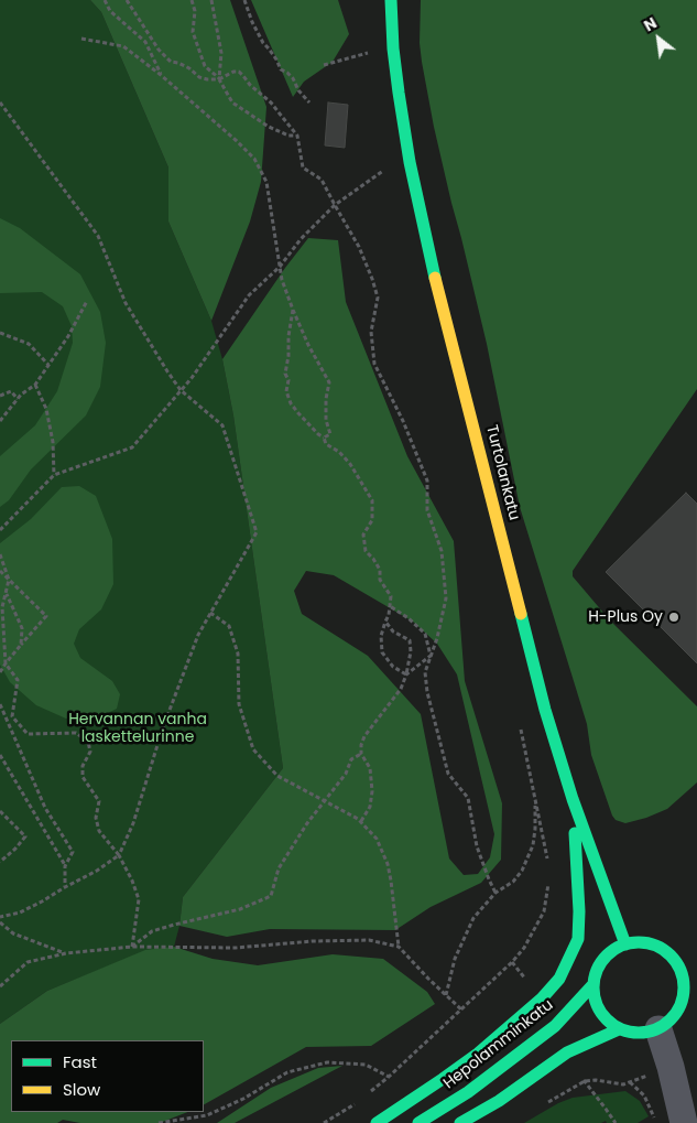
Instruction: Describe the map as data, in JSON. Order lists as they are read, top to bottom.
{
  "streets": {
    "main road": ["Turtolankatu", "Hepolamminkatu"]
  },
  "crossings": [
    ["Turtolankatu", "Hepolamminkatu"]
  ],
  "parks": ["Hervannan vanha laskettelurinne"],
  "places": ["H-Plus Oy"],
  "legend": ["Fast", "Slow"],
  "north": "top left"
}
